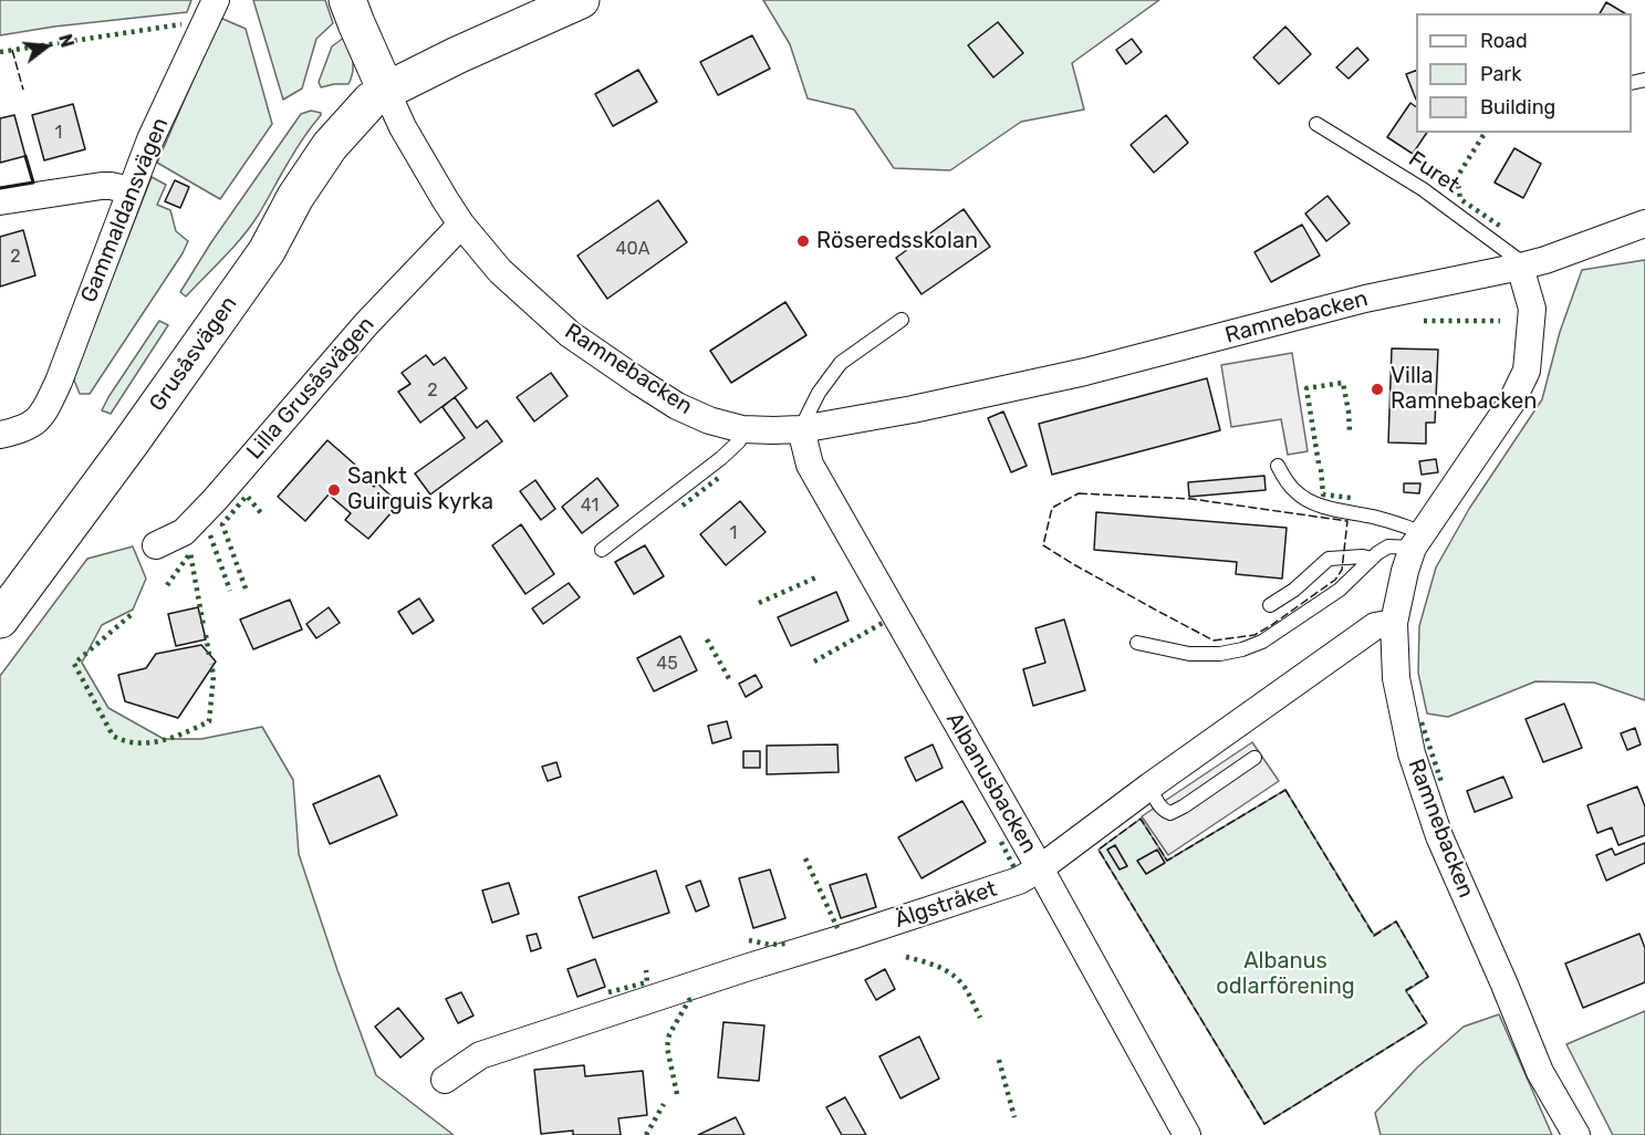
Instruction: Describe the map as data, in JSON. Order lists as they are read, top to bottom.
{
  "streets": {
    "street": [
      "Gammaldansvägen",
      "Ramnebacken",
      "Grusåsvägen",
      "Lilla Grusåsvägen",
      "Albanusbacken",
      "Älgstråket"
    ],
    "lane": ["Furet"]
  },
  "crossings": [
    ["Furet", "Ramnebacken"],
    ["Ramnebacken", "Grusåsvägen"],
    ["Ramnebacken", "Lilla Grusåsvägen"],
    ["Ramnebacken", "Albanusbacken"],
    ["Ramnebacken", "Älgstråket"],
    ["Albanusbacken", "Älgstråket"]
  ],
  "parks": ["Albanus odlarförening"],
  "places": ["Röseredsskolan", "Villa Ramnebacken", "Sankt Guirguis kyrka"],
  "house_numbers": [
    "1",
    "40A",
    "2",
    "2",
    "41",
    "1",
    "45"
  ],
  "legend": ["Road", "Park", "Building"],
  "north": "right"
}
